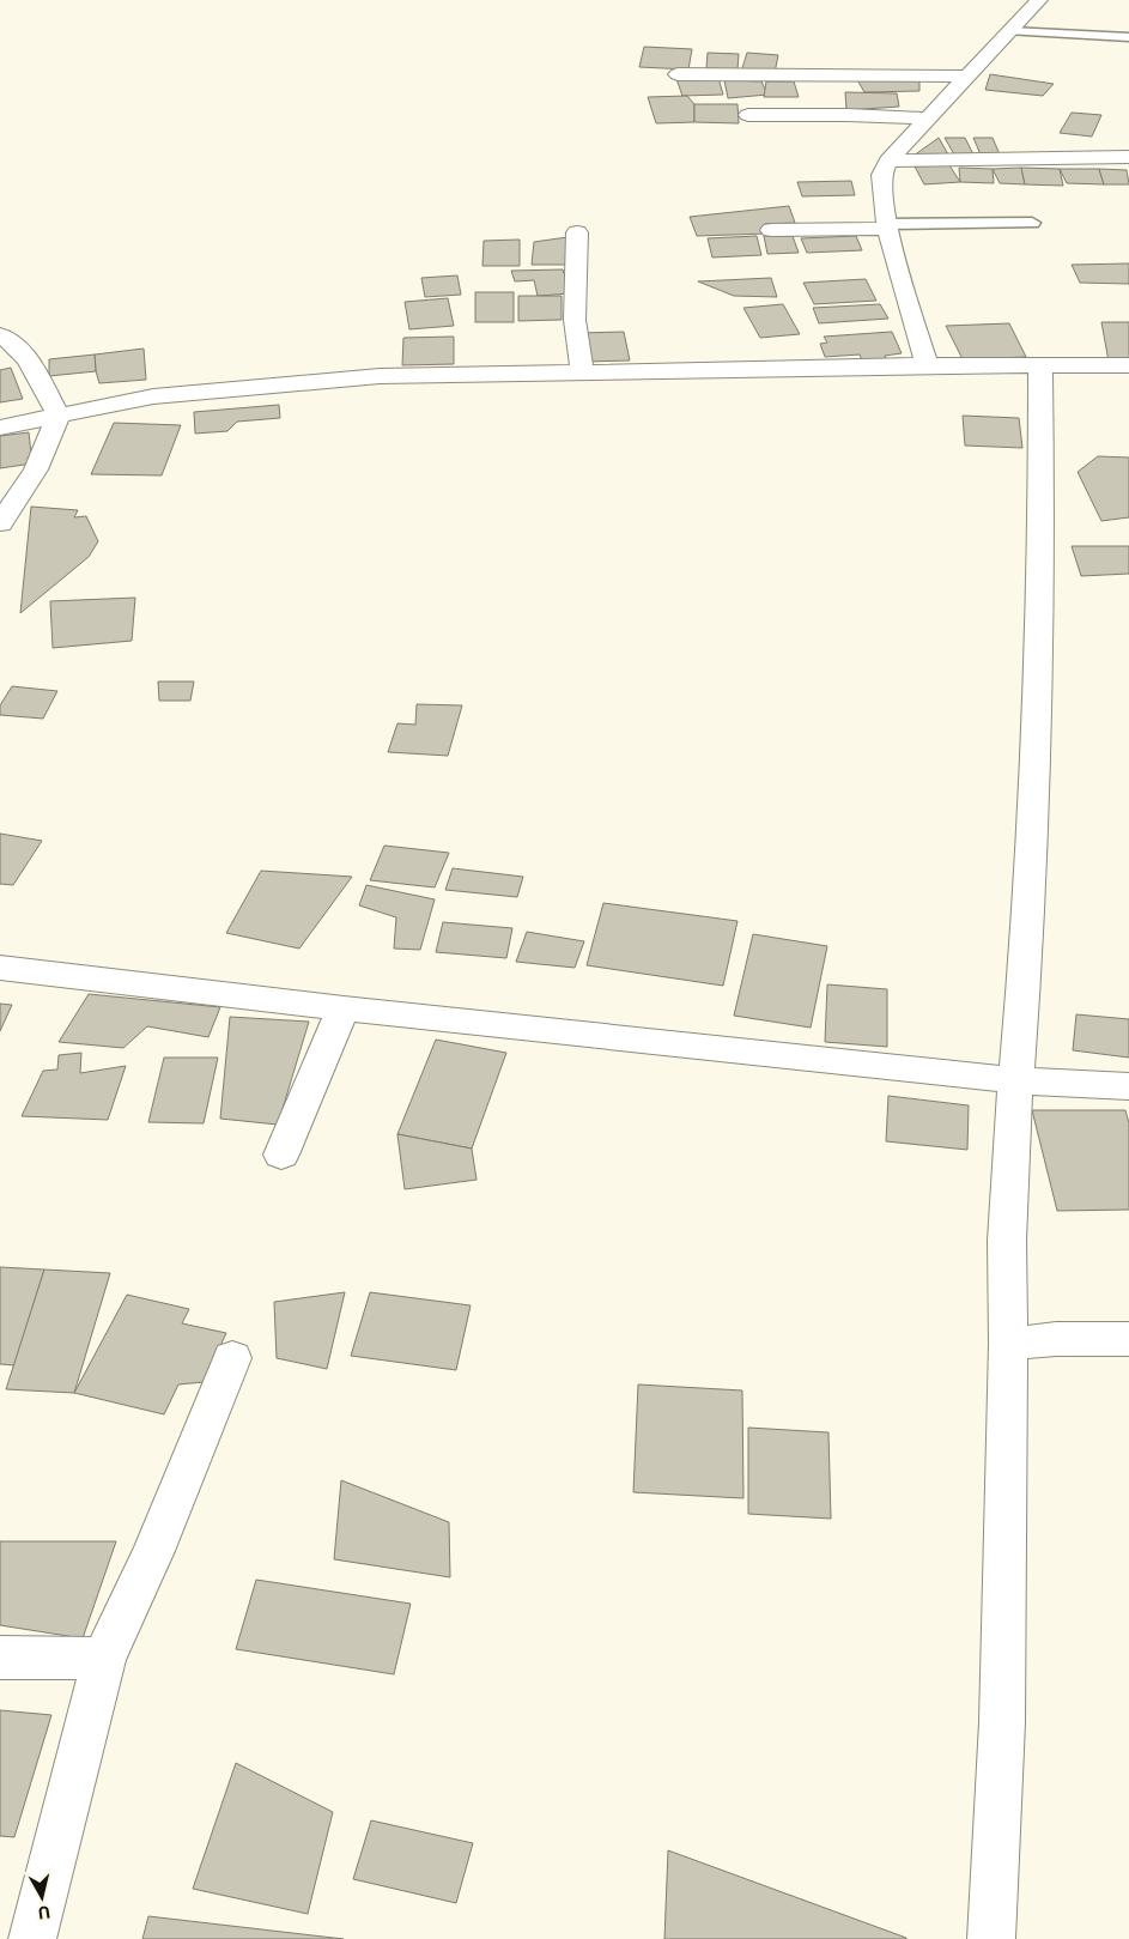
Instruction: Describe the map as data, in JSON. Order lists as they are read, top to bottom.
{
  "north": "bottom"
}
